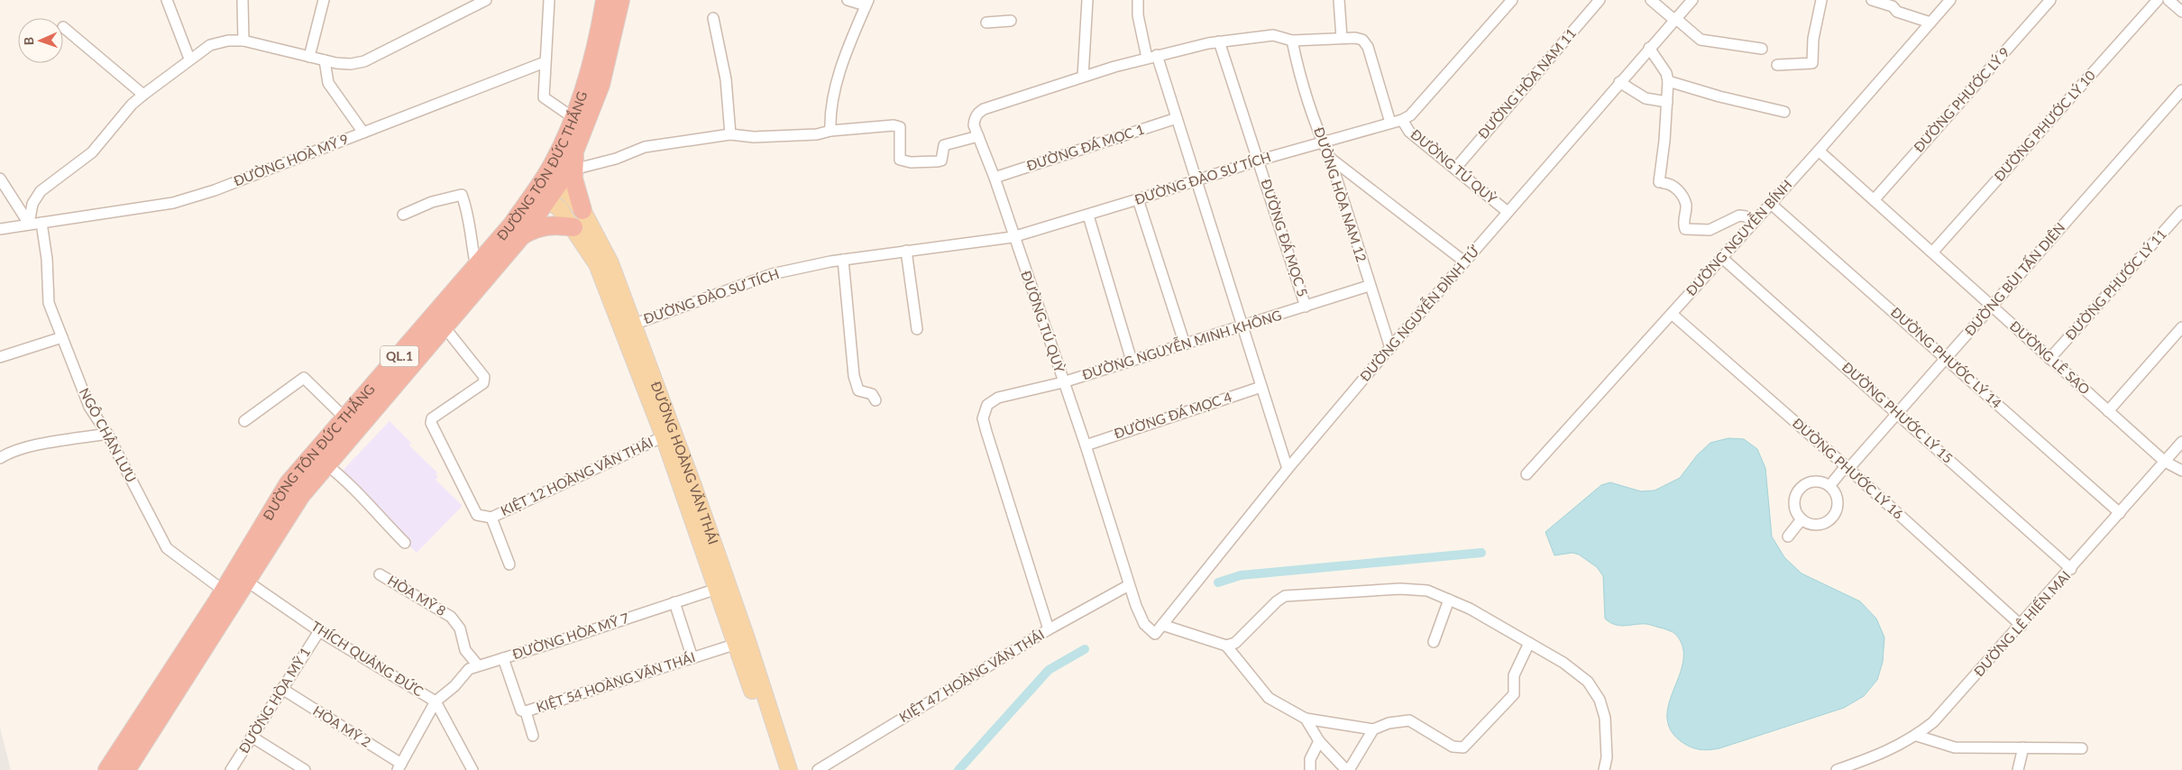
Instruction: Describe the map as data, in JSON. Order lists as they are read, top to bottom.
{
  "streets": {
    "highway": ["ĐƯỜNG TÔN ĐỨC THẮNG", "QL.1"],
    "main road": ["ĐƯỜNG HOÀNG VĂN THÁI"],
    "street": [
      "ĐƯỜNG HÒA NAM 11",
      "ĐƯỜNG PHƯỚC LÝ 9",
      "ĐƯỜNG PHƯỚC LÝ 10",
      "ĐƯỜNG ĐÁ MỌC 1",
      "ĐƯỜNG HOÀ MỸ 9",
      "ĐƯỜNG TÚ QUỲ",
      "ĐƯỜNG ĐÀO SƯ TÍCH",
      "ĐƯỜNG HÒA NAM 12",
      "ĐƯỜNG ĐÁ MỌC 5",
      "ĐƯỜNG NGUYỄN BÍNH",
      "ĐƯỜNG BÙI TẤN DIÊN",
      "ĐƯỜNG PHƯỚC LÝ 11",
      "ĐƯỜNG NGUYỄN ĐÌNH TỨ",
      "ĐƯỜNG NGUYỄN MINH KHÔNG",
      "ĐƯỜNG PHƯỚC LÝ 14",
      "ĐƯỜNG LÊ SAO",
      "ĐƯỜNG PHƯỚC LÝ 15",
      "ĐƯỜNG ĐÁ MỌC 4",
      "NGÔ CHÂN LƯU",
      "ĐƯỜNG PHƯỚC LÝ 16",
      "KIỆT 12 HOÀNG VĂN THÁI",
      "HÒA MỸ 8",
      "ĐƯỜNG LÊ HIẾN MAI",
      "ĐƯỜNG HÒA MỸ 7",
      "THÍCH QUẢNG ĐỨC",
      "KIỆT 47 HOÀNG VĂN THÁI",
      "KIỆT 54 HOÀNG VĂN THÁI",
      "ĐƯỜNG HÒA MỸ 1",
      "HÒA MỸ 2"
    ]
  },
  "crossings": [
    ["ĐƯỜNG HÒA NAM 11", "ĐƯỜNG TÚ QUỲ"],
    ["ĐƯỜNG PHƯỚC LÝ 9", "ĐƯỜNG LÊ SAO"],
    ["ĐƯỜNG PHƯỚC LÝ 10", "ĐƯỜNG LÊ SAO"],
    ["ĐƯỜNG ĐÁ MỌC 1", "ĐƯỜNG TÚ QUỲ"],
    ["ĐƯỜNG HOÀ MỸ 9", "NGÔ CHÂN LƯU"],
    ["ĐƯỜNG TÔN ĐỨC THẮNG", "NGÔ CHÂN LƯU"],
    ["ĐƯỜNG TÔN ĐỨC THẮNG", "ĐƯỜNG HOÀNG VĂN THÁI"],
    ["ĐƯỜNG TÔN ĐỨC THẮNG", "THÍCH QUẢNG ĐỨC"],
    ["ĐƯỜNG TÚ QUỲ", "ĐƯỜNG ĐÀO SƯ TÍCH"],
    ["ĐƯỜNG TÚ QUỲ", "ĐƯỜNG HÒA NAM 12"],
    ["ĐƯỜNG TÚ QUỲ", "ĐƯỜNG ĐÁ MỌC 5"],
    ["ĐƯỜNG TÚ QUỲ", "ĐƯỜNG NGUYỄN ĐÌNH TỨ"],
    ["ĐƯỜNG TÚ QUỲ", "ĐƯỜNG NGUYỄN MINH KHÔNG"],
    ["ĐƯỜNG TÚ QUỲ", "ĐƯỜNG ĐÁ MỌC 4"],
    ["ĐƯỜNG TÚ QUỲ", "KIỆT 47 HOÀNG VĂN THÁI"],
    ["ĐƯỜNG ĐÀO SƯ TÍCH", "ĐƯỜNG HÒA NAM 12"],
    ["ĐƯỜNG ĐÀO SƯ TÍCH", "ĐƯỜNG ĐÁ MỌC 5"],
    ["ĐƯỜNG ĐÀO SƯ TÍCH", "ĐƯỜNG HOÀNG VĂN THÁI"],
    ["ĐƯỜNG HÒA NAM 12", "ĐƯỜNG NGUYỄN ĐÌNH TỨ"],
    ["ĐƯỜNG HÒA NAM 12", "ĐƯỜNG NGUYỄN MINH KHÔNG"],
    ["ĐƯỜNG ĐÁ MỌC 5", "ĐƯỜNG NGUYỄN MINH KHÔNG"],
    ["ĐƯỜNG NGUYỄN BÍNH", "ĐƯỜNG PHƯỚC LÝ 14"],
    ["ĐƯỜNG NGUYỄN BÍNH", "ĐƯỜNG LÊ SAO"],
    ["ĐƯỜNG NGUYỄN BÍNH", "ĐƯỜNG PHƯỚC LÝ 15"],
    ["ĐƯỜNG NGUYỄN BÍNH", "ĐƯỜNG PHƯỚC LÝ 16"],
    ["ĐƯỜNG BÙI TẤN DIÊN", "ĐƯỜNG PHƯỚC LÝ 14"],
    ["ĐƯỜNG BÙI TẤN DIÊN", "ĐƯỜNG LÊ SAO"],
    ["ĐƯỜNG BÙI TẤN DIÊN", "ĐƯỜNG PHƯỚC LÝ 15"],
    ["ĐƯỜNG BÙI TẤN DIÊN", "ĐƯỜNG PHƯỚC LÝ 16"],
    ["ĐƯỜNG PHƯỚC LÝ 11", "ĐƯỜNG LÊ SAO"],
    ["ĐƯỜNG NGUYỄN MINH KHÔNG", "KIỆT 47 HOÀNG VĂN THÁI"],
    ["ĐƯỜNG PHƯỚC LÝ 14", "ĐƯỜNG LÊ HIẾN MAI"],
    ["ĐƯỜNG LÊ SAO", "ĐƯỜNG LÊ HIẾN MAI"],
    ["ĐƯỜNG PHƯỚC LÝ 15", "ĐƯỜNG LÊ HIẾN MAI"],
    ["ĐƯỜNG HOÀNG VĂN THÁI", "KIỆT 12 HOÀNG VĂN THÁI"],
    ["ĐƯỜNG HOÀNG VĂN THÁI", "ĐƯỜNG HÒA MỸ 7"],
    ["ĐƯỜNG HOÀNG VĂN THÁI", "KIỆT 54 HOÀNG VĂN THÁI"],
    ["ĐƯỜNG PHƯỚC LÝ 16", "ĐƯỜNG LÊ HIẾN MAI"],
    ["HÒA MỸ 8", "ĐƯỜNG HÒA MỸ 7"],
    ["ĐƯỜNG HÒA MỸ 7", "THÍCH QUẢNG ĐỨC"],
    ["ĐƯỜNG HÒA MỸ 7", "KIỆT 54 HOÀNG VĂN THÁI"],
    ["THÍCH QUẢNG ĐỨC", "ĐƯỜNG HÒA MỸ 1"],
    ["ĐƯỜNG HÒA MỸ 1", "HÒA MỸ 2"]
  ],
  "north": "left"
}
